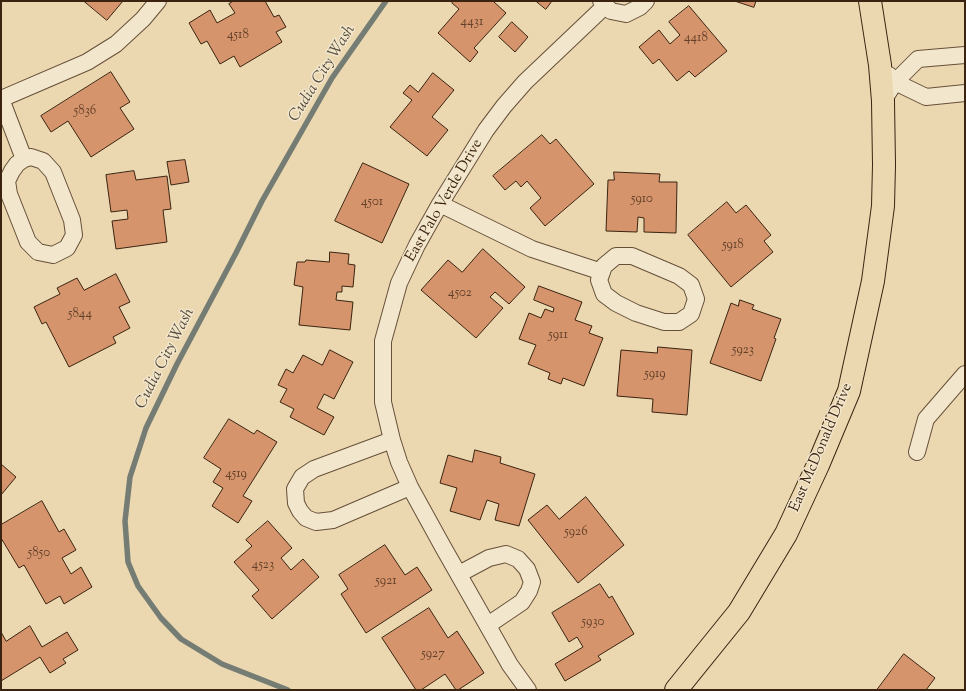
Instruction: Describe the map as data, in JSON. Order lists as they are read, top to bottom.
{
  "streets": {
    "main road": ["East McDonald Drive"],
    "street": ["East Palo Verde Drive"]
  },
  "water": ["Cudia City Wash"],
  "house_numbers": [
    "4431",
    "4518",
    "4418",
    "5836",
    "5910",
    "4501",
    "5918",
    "4502",
    "5844",
    "5911",
    "5923",
    "5919",
    "4519",
    "5926",
    "5850",
    "4523",
    "5921",
    "5930",
    "5927"
  ]
}
